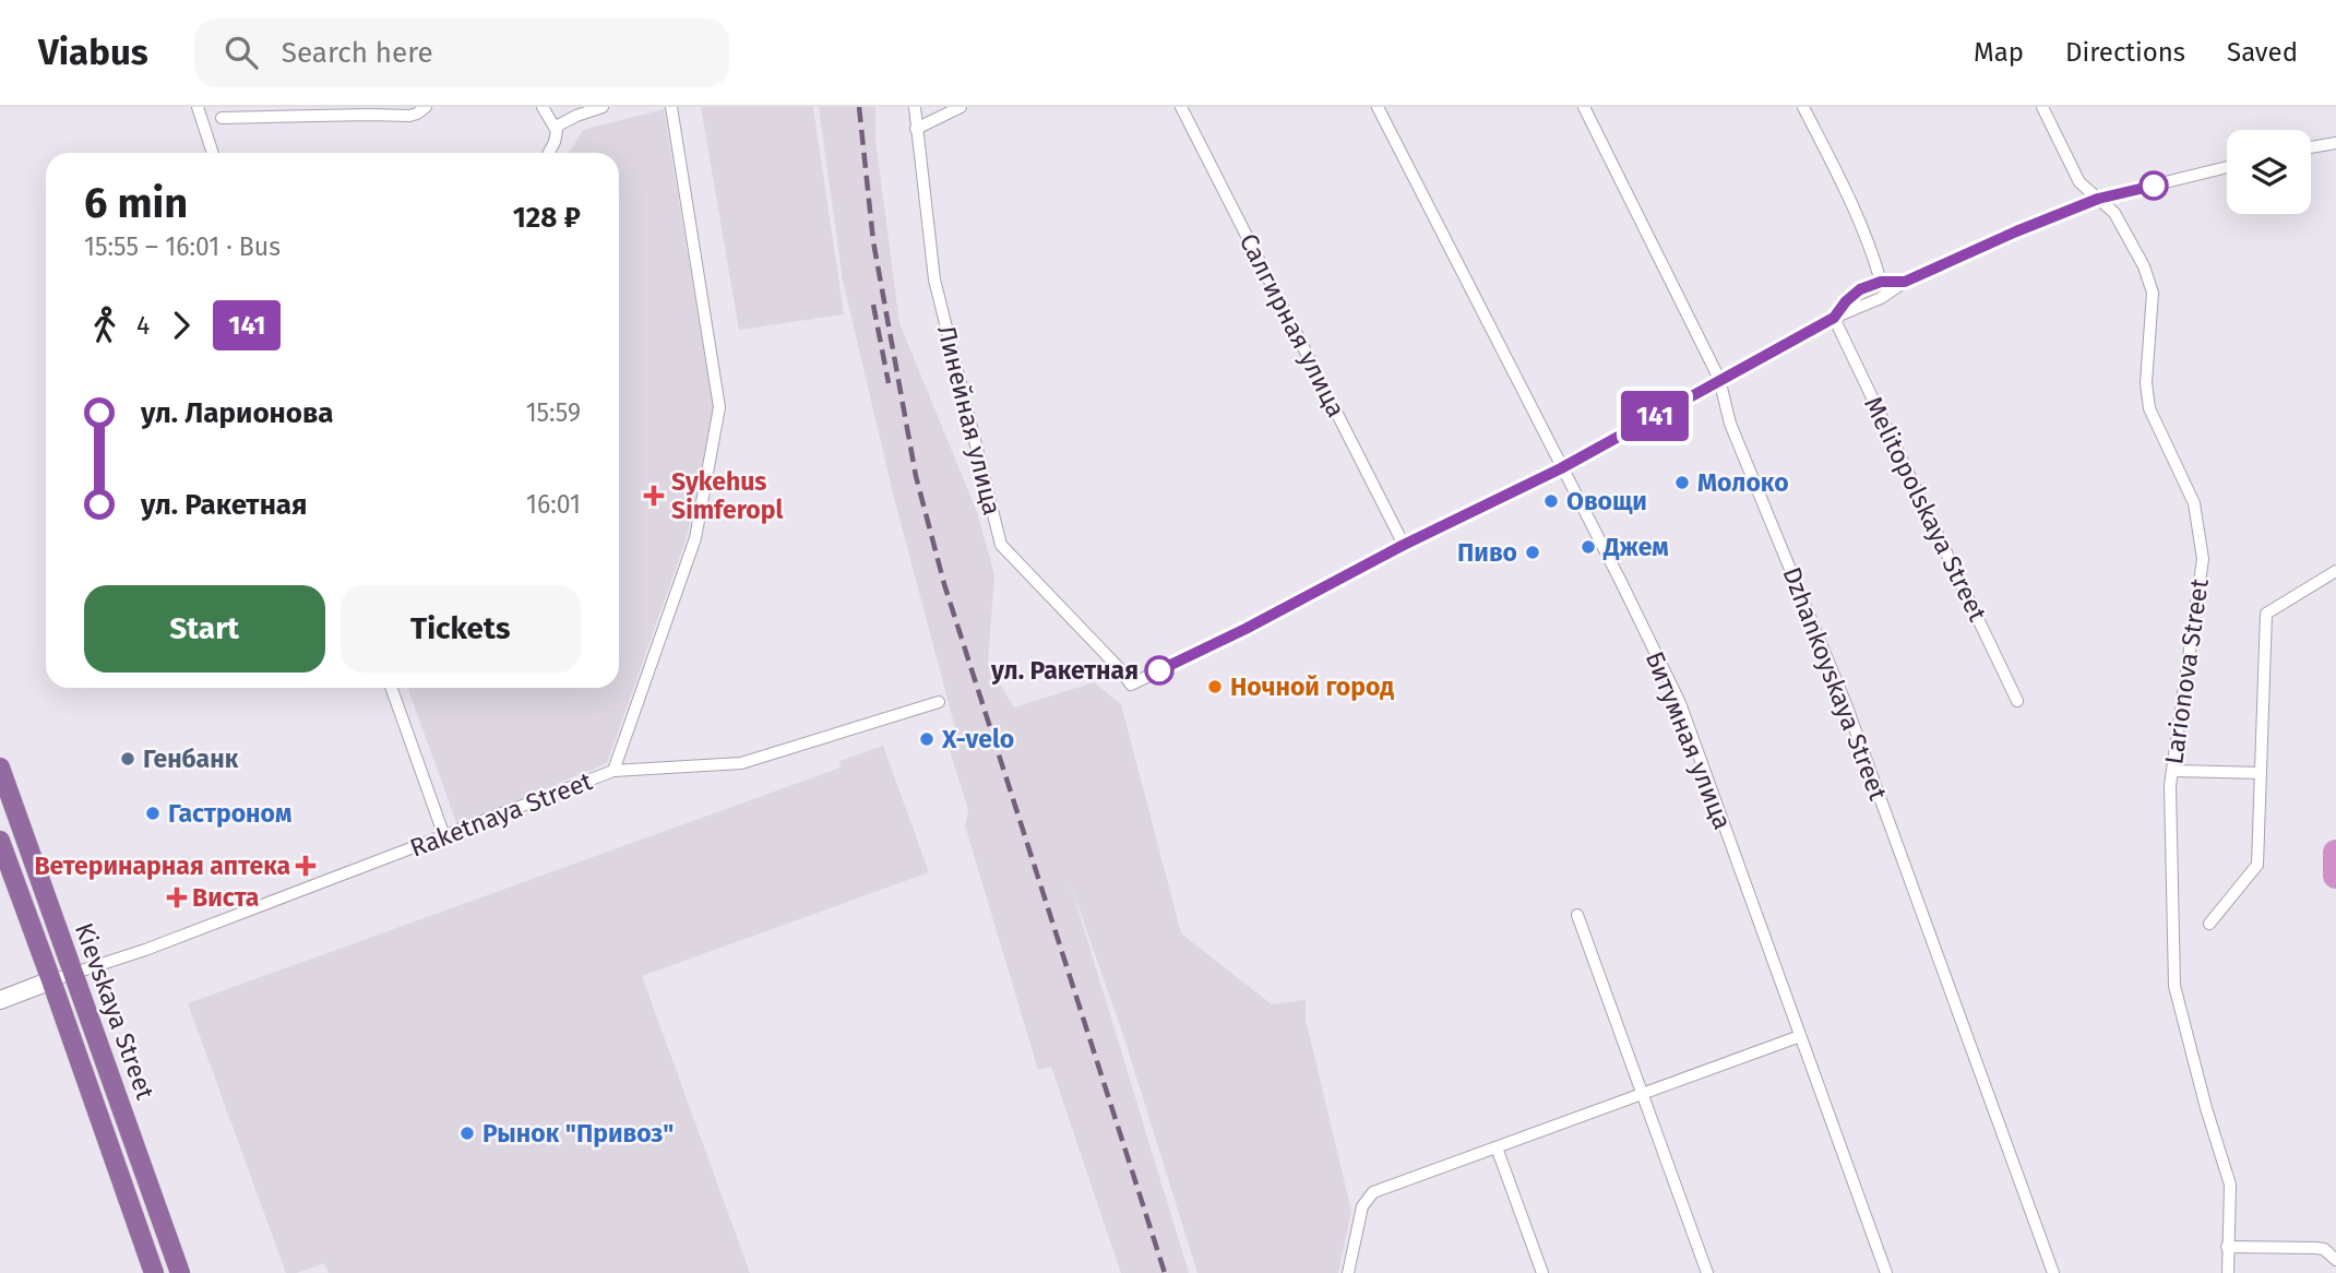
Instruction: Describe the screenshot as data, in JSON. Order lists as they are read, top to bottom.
{
  "streets": {
    "main road": ["Kievskaya Street"],
    "street": [
      "Салгирная улица",
      "Линейная улица",
      "Melitopolskaya Street",
      "Larionova Street",
      "Dzhankoyskaya Street",
      "Битумная улица",
      "Raketnaya Street"
    ]
  },
  "crossings": [
    ["Салгирная улица", "Линейная улица"],
    ["Raketnaya Street", "Kievskaya Street"]
  ],
  "places": {
    "other": [
      "Молоко",
      "Овощи",
      "Джем",
      "Пиво",
      "ул. Ракетная",
      "Ночной город",
      "X-velo",
      "Генбанк",
      "Гастроном",
      "Рынок \"Привоз\""
    ],
    "health": ["Sykehus Simferopl", "Ветеринарная аптека", "Виста"]
  },
  "lines": ["bus line 141"],
  "page": {
    "header": "Viabus",
    "search": "Search here",
    "nav": ["Map", "Directions", "Saved"],
    "on_map": "141",
    "heading": ["6 min", "15:55 – 16:01 · Bus", "128 ₽"],
    "legs": ["4", "141"],
    "list": [
      {
        "name": "ул. Ларионова",
        "value": "15:59"
      },
      {
        "name": "ул. Ракетная",
        "value": "16:01"
      }
    ],
    "buttons": ["Start", "Tickets"]
  }
}
